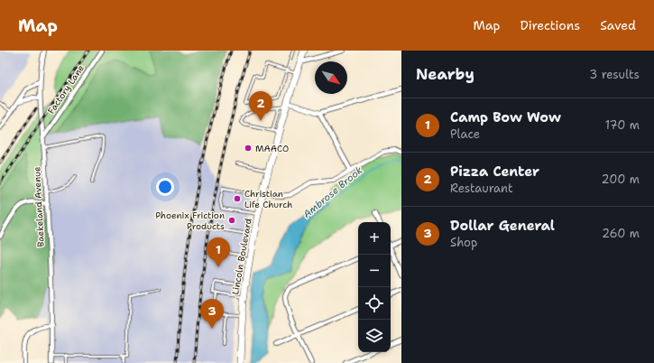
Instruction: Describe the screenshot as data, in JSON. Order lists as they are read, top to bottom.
{
  "streets": {
    "main road": ["Lincoln Boulevard"],
    "street": ["Factory Lane", "Baekeland Avenue"]
  },
  "crossings": [
    ["Factory Lane", "Baekeland Avenue"]
  ],
  "water": ["Ambrose Brook"],
  "places": ["MAACO", "Christian Life Church", "Phoenix Friction Products"],
  "north": "bottom right",
  "page": {
    "header": "Map",
    "nav": ["Map", "Directions", "Saved"],
    "heading": ["Nearby", "3 results"],
    "pins": ["2", "1", "3"],
    "list": [
      {
        "mark": "1",
        "name": "Camp Bow Wow",
        "note": "Place",
        "value": "170 m"
      },
      {
        "mark": "2",
        "name": "Pizza Center",
        "note": "Restaurant",
        "value": "200 m"
      },
      {
        "mark": "3",
        "name": "Dollar General",
        "note": "Shop",
        "value": "260 m"
      }
    ],
    "map_buttons": ["+", "−"]
  }
}
